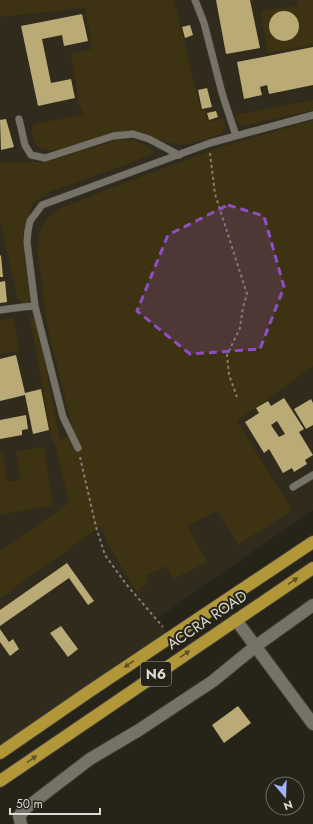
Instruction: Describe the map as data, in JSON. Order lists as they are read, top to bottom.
{
  "streets": {
    "highway": ["ACCRA ROAD", "N6"]
  },
  "scale_bar": "50 m",
  "north": "bottom"
}
